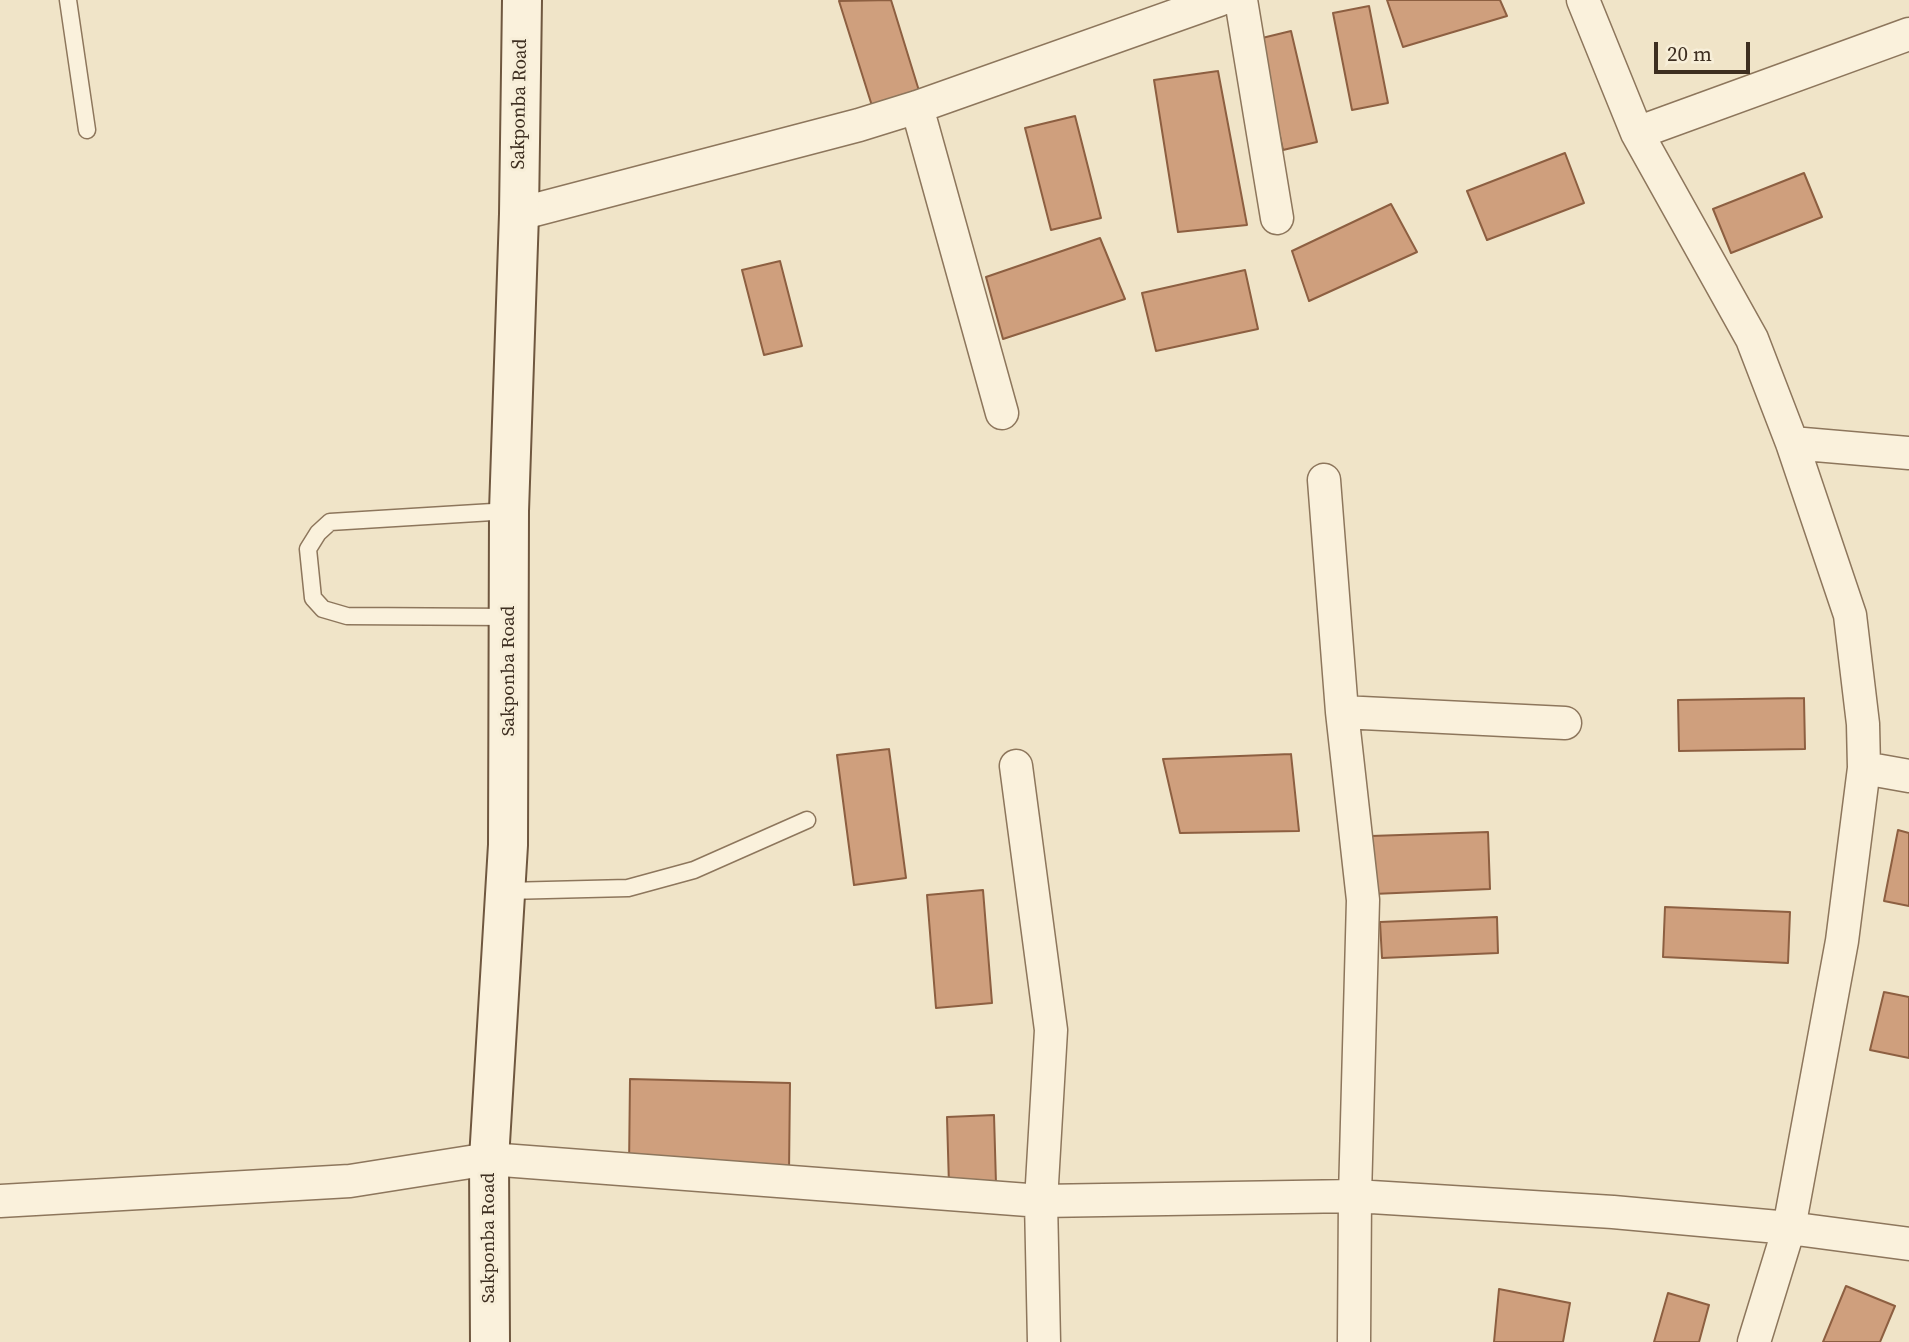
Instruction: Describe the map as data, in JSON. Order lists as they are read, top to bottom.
{
  "streets": {
    "main road": ["Sakponba Road"]
  },
  "scale_bar": "20 m"
}
